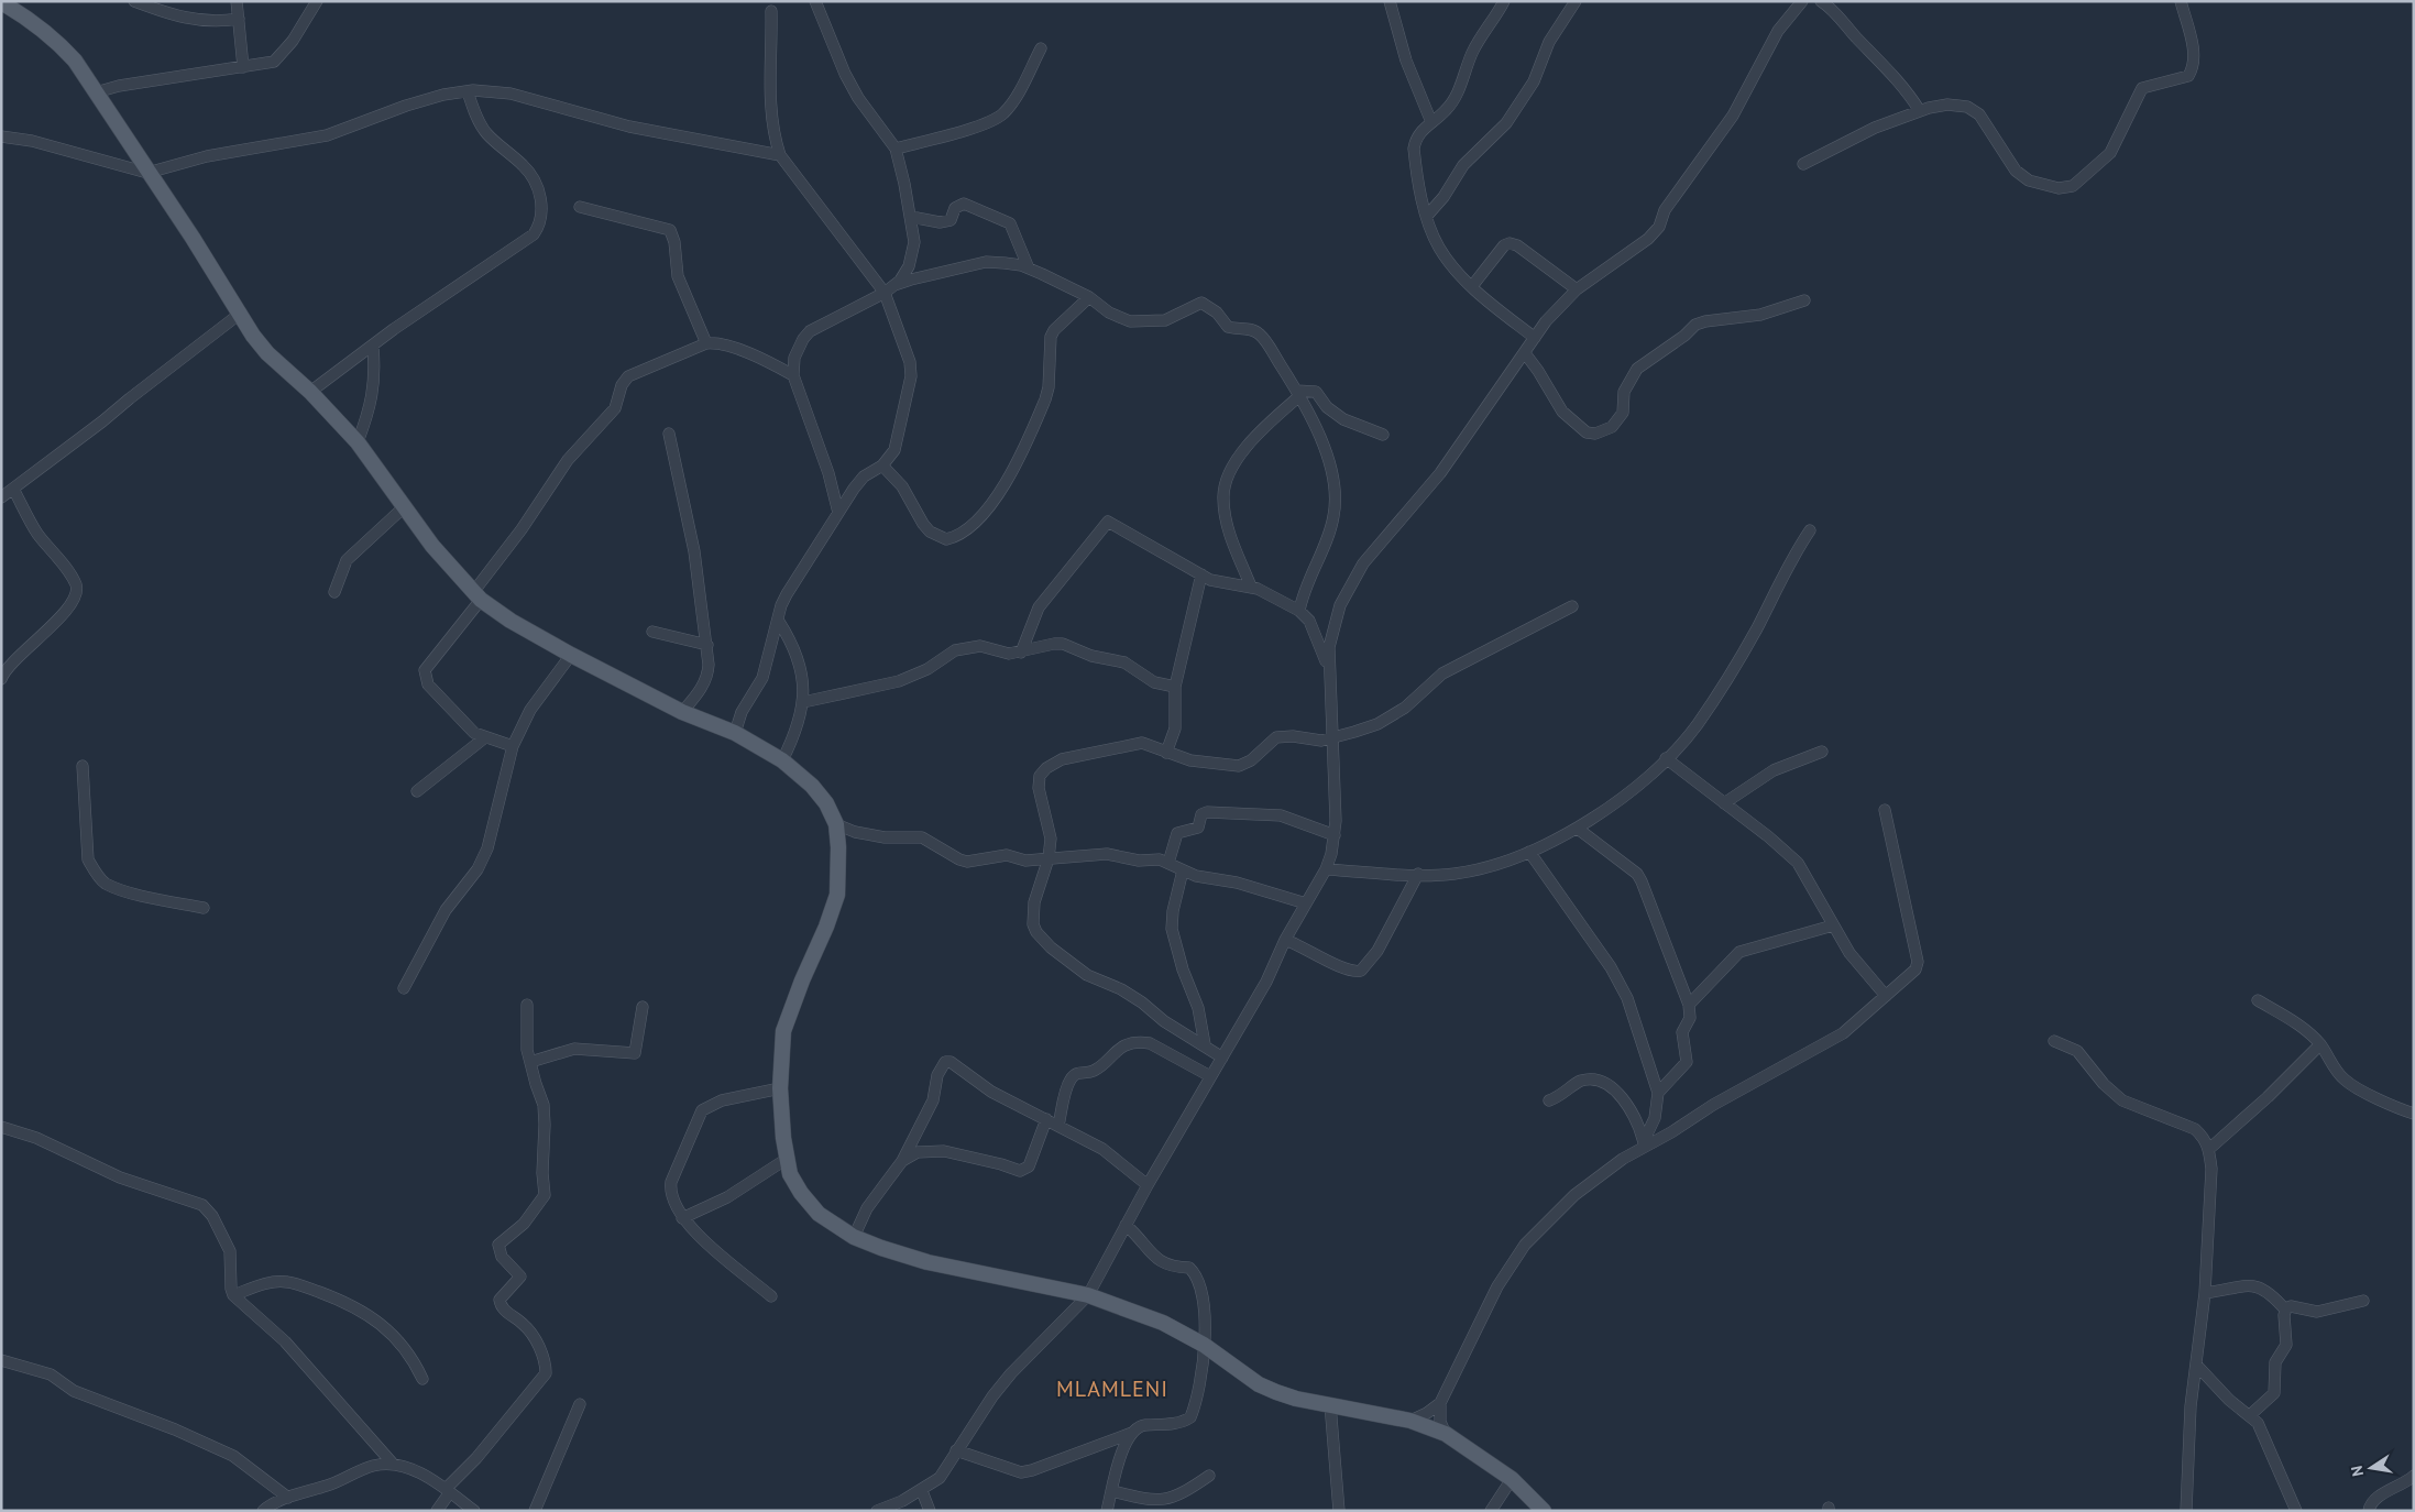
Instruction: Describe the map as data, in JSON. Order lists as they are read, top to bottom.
{
  "districts": ["MLAMLENI"],
  "north": "left"
}
